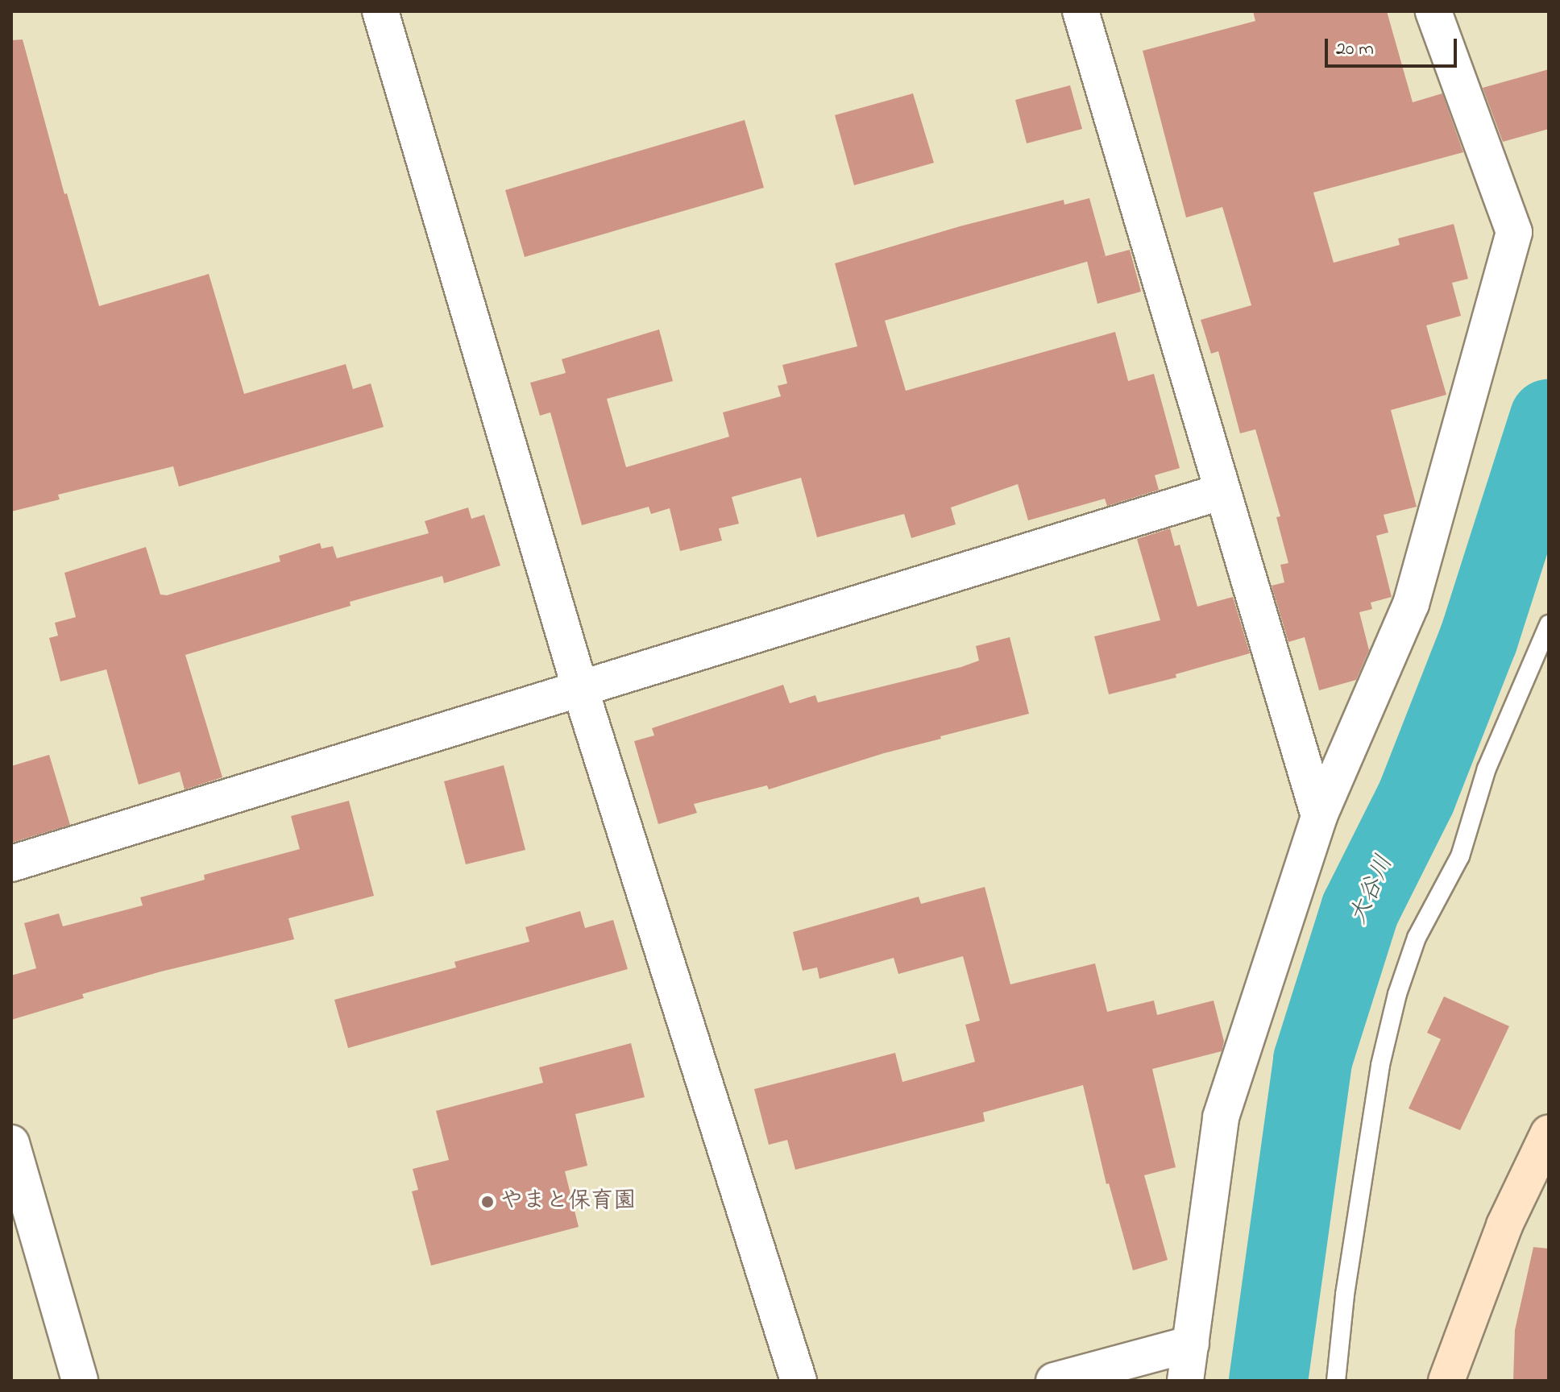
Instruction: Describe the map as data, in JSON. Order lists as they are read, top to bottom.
{
  "water": ["大谷川"],
  "places": ["やまと保育園"],
  "scale_bar": "20 m"
}
